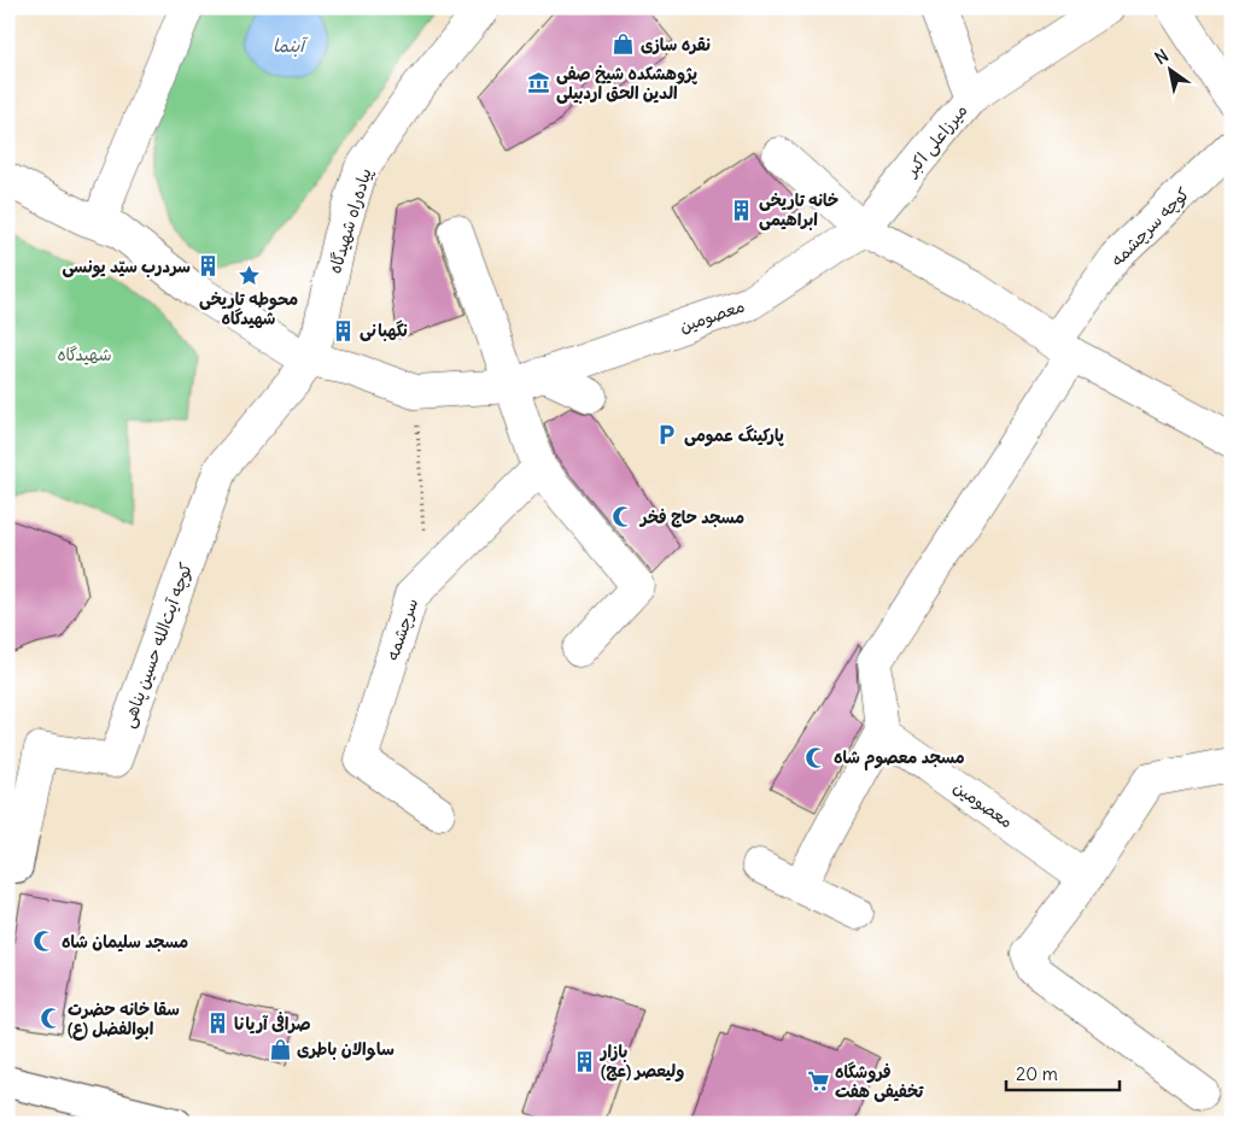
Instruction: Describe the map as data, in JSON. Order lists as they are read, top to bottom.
{
  "streets": {
    "street": [
      "میرزاعلی اکبر",
      "پیاده‌راه شهیدگاه",
      "کوچه سرچشمه",
      "معصومین",
      "سرچشمه",
      "کوچه آیت‌الله حسین پناهی"
    ]
  },
  "crossings": [
    ["میرزاعلی اکبر", "معصومین"],
    ["پیاده‌راه شهیدگاه", "معصومین"],
    ["پیاده‌راه شهیدگاه", "کوچه آیت‌الله حسین پناهی"],
    ["معصومین", "کوچه آیت‌الله حسین پناهی"]
  ],
  "water": ["آبنما"],
  "parks": ["شهیدگاه"],
  "places": {
    "shop": ["نقره سازی", "ساوالان باطری"],
    "museum": ["پژوهشکده شیخ صفی الدین الحق اردبیلی"],
    "building": [
      "خانه تاریخی ابراهیمی",
      "سردرب سیّد یونسی",
      "نگهبانی",
      "صرافی آریانا",
      "بازار ولیعصر (عج)"
    ],
    "place": ["محوطه تاریخی شهیدگاه"],
    "parking": ["پارکینگ عمومی"],
    "mosque": [
      "مسجد حاج فخر",
      "مسجد معصوم شاه",
      "مسجد سلیمان شاه",
      "سقا خانه حضرت ابوالفضل (ع)"
    ],
    "supermarket": ["فروشگاه تخفیفی هفت"]
  },
  "scale_bar": "20 m",
  "north": "top left"
}
